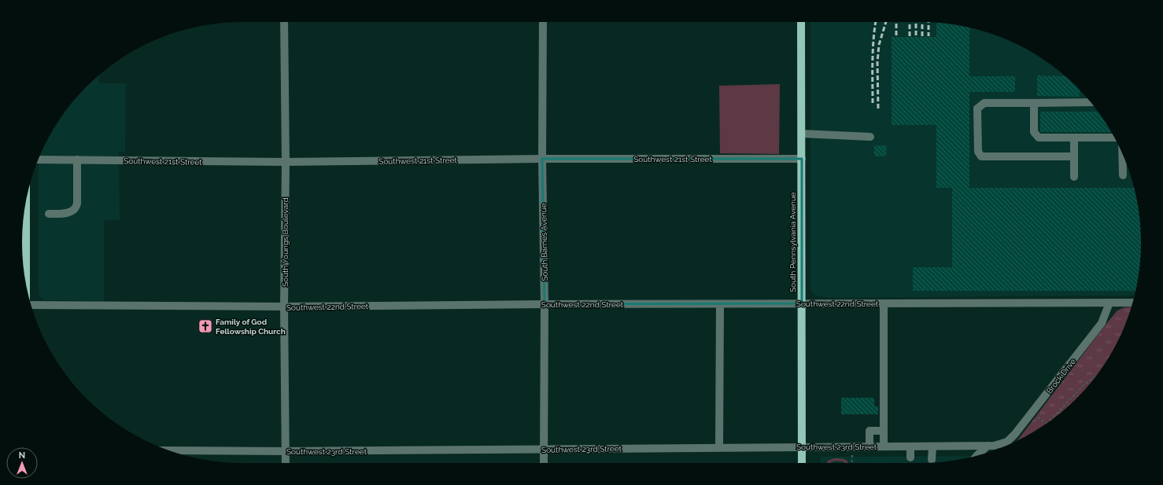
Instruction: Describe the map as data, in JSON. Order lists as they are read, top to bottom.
{
  "streets": {
    "main road": ["South Pennsylvania Avenue"],
    "street": [
      "Southwest 21st Street",
      "South Youngs Boulevard",
      "South Barnes Avenue",
      "Southwest 22nd Street",
      "Brock Drive",
      "Southwest 23rd Street"
    ]
  },
  "crossings": [
    ["Southwest 21st Street", "South Youngs Boulevard"],
    ["Southwest 21st Street", "South Barnes Avenue"],
    ["Southwest 21st Street", "South Pennsylvania Avenue"],
    ["South Youngs Boulevard", "Southwest 22nd Street"],
    ["South Youngs Boulevard", "Southwest 23rd Street"],
    ["South Barnes Avenue", "Southwest 22nd Street"],
    ["South Barnes Avenue", "Southwest 23rd Street"],
    ["South Pennsylvania Avenue", "Southwest 22nd Street"],
    ["South Pennsylvania Avenue", "Southwest 23rd Street"],
    ["Southwest 22nd Street", "Brock Drive"],
    ["Brock Drive", "Southwest 23rd Street"]
  ],
  "places": {
    "church": ["Family of God Fellowship Church"]
  },
  "north": "top"
}
